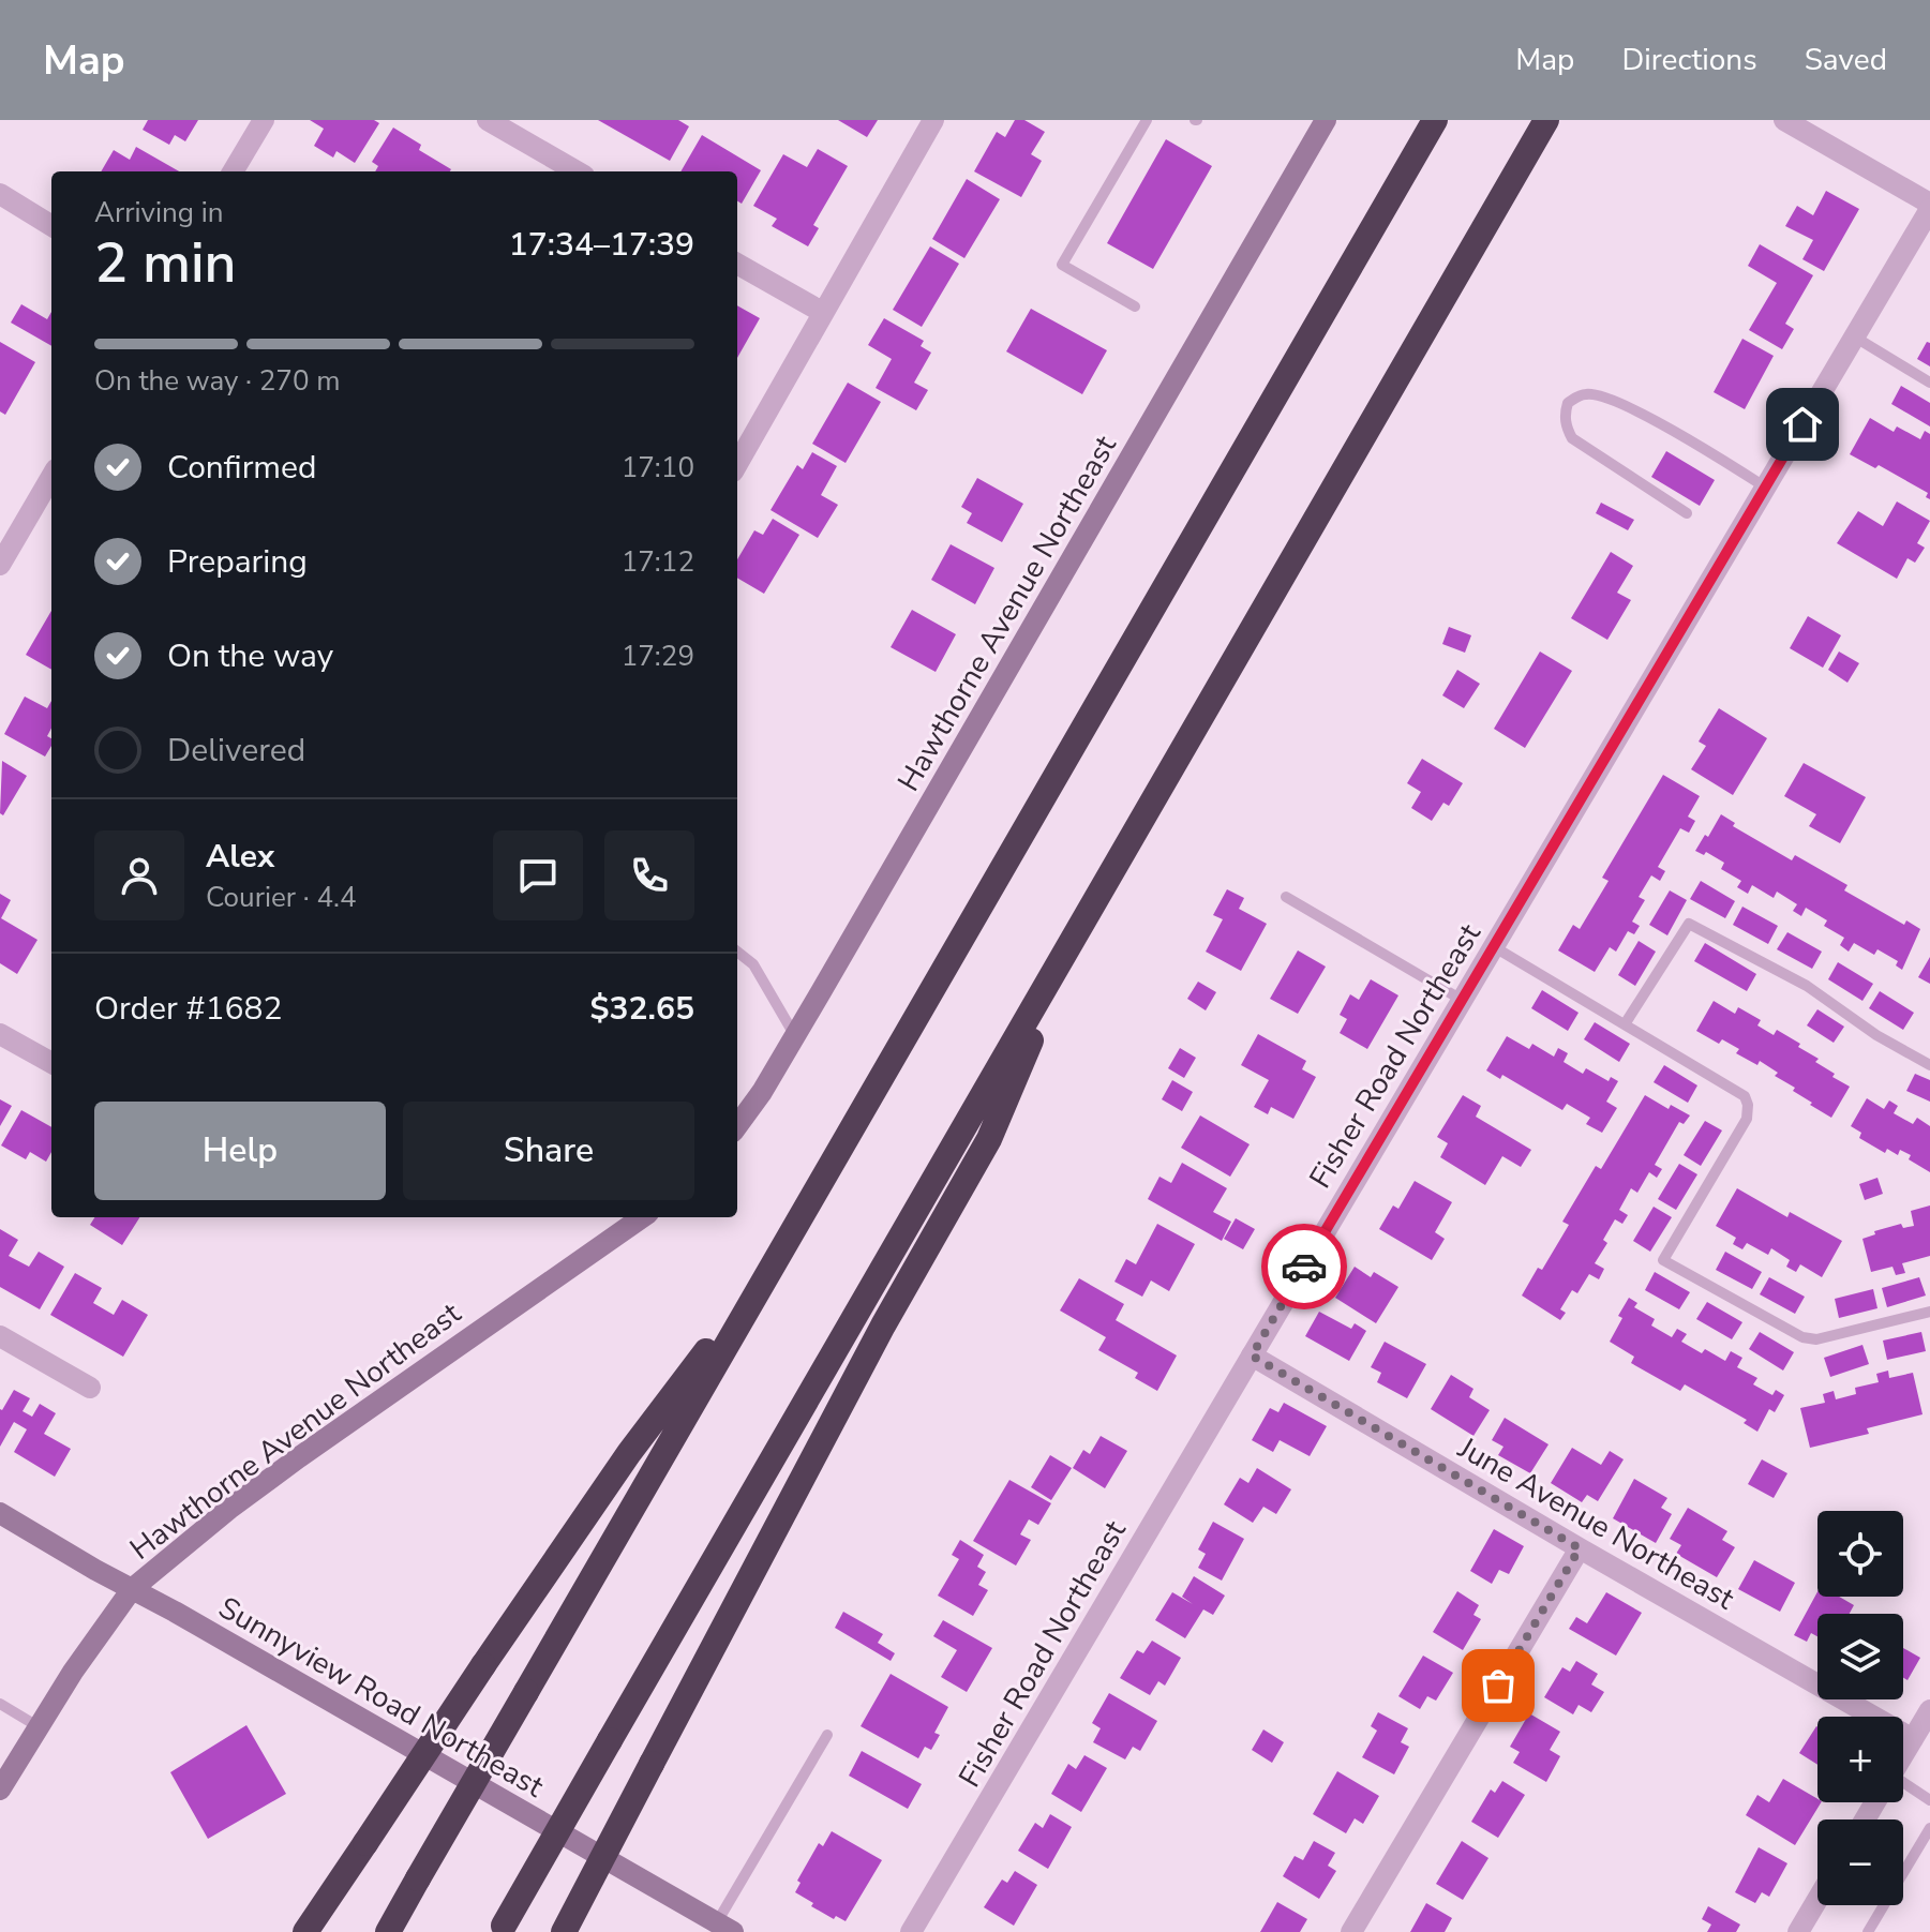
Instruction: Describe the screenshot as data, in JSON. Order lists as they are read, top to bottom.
{
  "streets": {
    "main road": ["Hawthorne Avenue Northeast", "Sunnyview Road Northeast"],
    "street": ["Fisher Road Northeast", "June Avenue Northeast"]
  },
  "crossings": [
    ["Hawthorne Avenue Northeast", "Sunnyview Road Northeast"],
    ["Fisher Road Northeast", "June Avenue Northeast"]
  ],
  "page": {
    "header": "Map",
    "nav": ["Map", "Directions", "Saved"],
    "heading": ["2 min", "Arriving in", "17:34–17:39"],
    "panel": [
      "Alex",
      "Courier · 4.4",
      "Order #1682",
      "$32.65"
    ],
    "bar": "On the way · 270 m",
    "list": [
      ["Confirmed", "17:10"],
      ["Preparing", "17:12"],
      ["On the way", "17:29"],
      "Delivered"
    ],
    "buttons": ["Help", "Share"],
    "map_buttons": ["+", "−"]
  }
}
